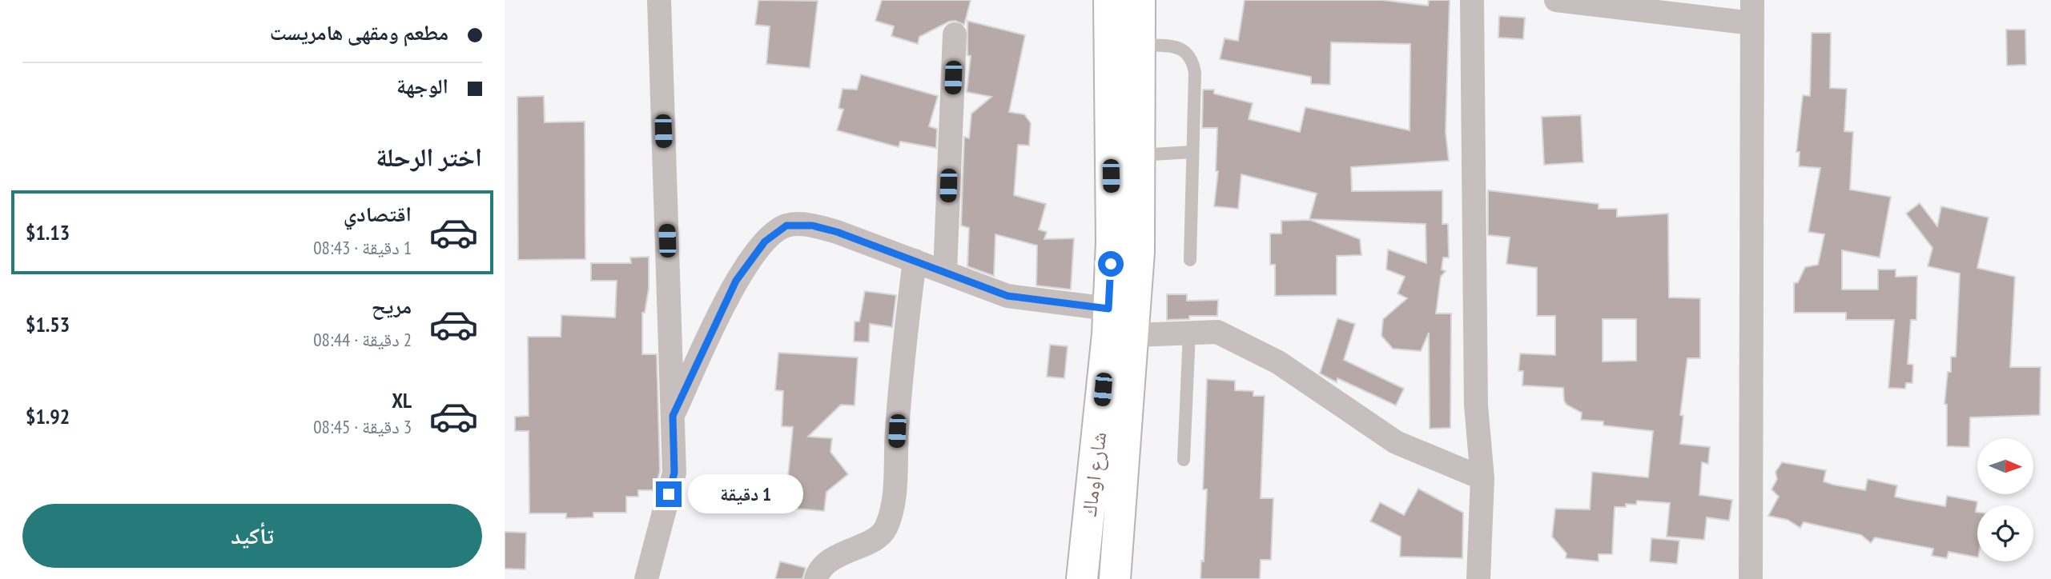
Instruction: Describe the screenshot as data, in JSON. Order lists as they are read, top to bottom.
{
  "streets": {
    "main road": ["شارع اوماك"]
  },
  "north": "right",
  "page": {
    "banner": ["مطعم ومقهى هامريست", "الوجهة"],
    "heading": "اختر الرحلة",
    "list": [
      {
        "name": "اقتصادي",
        "note": "1 دقيقة · 08:43",
        "value": "$1.13"
      },
      {
        "name": "مريح",
        "note": "2 دقيقة · 08:44",
        "value": "$1.53"
      },
      {
        "name": "XL",
        "note": "3 دقيقة · 08:45",
        "value": "$1.92"
      }
    ],
    "bubble": "1 دقيقة",
    "buttons": "تأكيد"
  }
}
